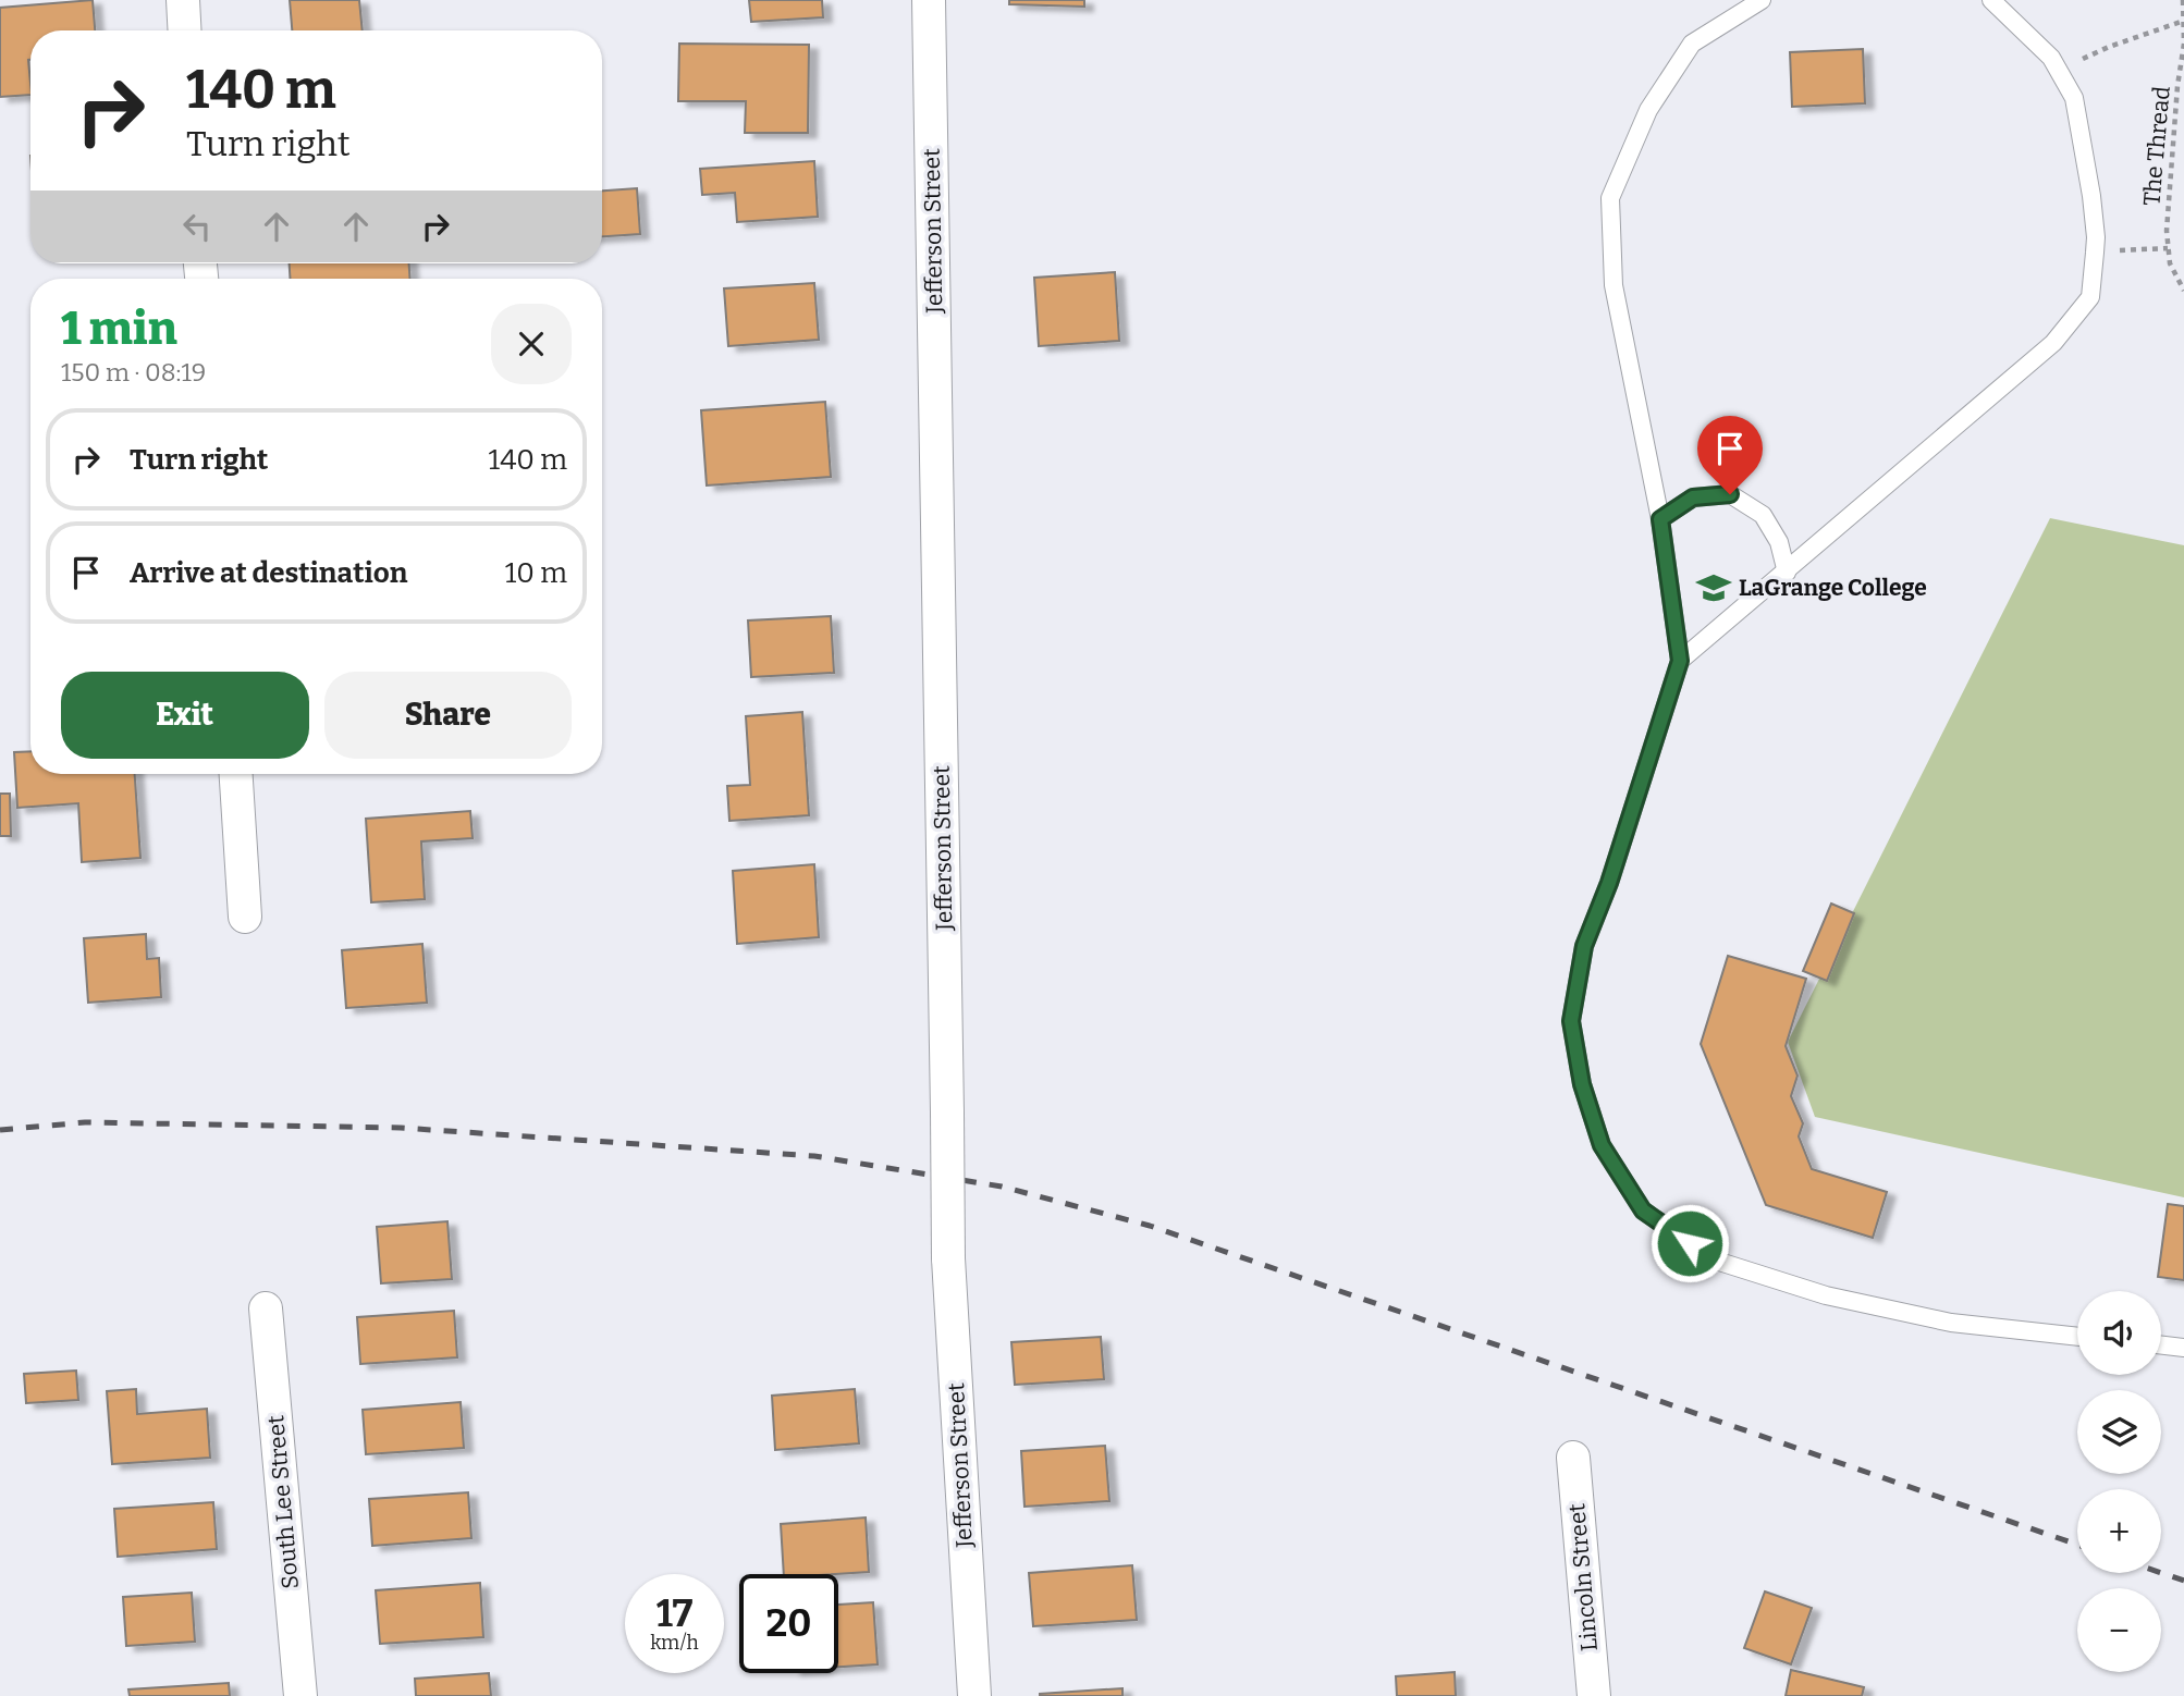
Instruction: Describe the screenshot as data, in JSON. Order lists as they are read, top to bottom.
{
  "streets": {
    "street": ["Jefferson Street", "South Lee Street", "Lincoln Street"],
    "path": ["The Thread"]
  },
  "places": {
    "school or university": ["LaGrange College"]
  },
  "page": {
    "turn": ["140 m", "Turn right"],
    "heading": ["1 min", "150 m · 08:19"],
    "list": [
      {
        "name": "Turn right",
        "value": "140 m"
      },
      {
        "name": "Arrive at destination",
        "value": "10 m"
      }
    ],
    "buttons": ["Exit", "Share"],
    "map_buttons": ["+", "−"],
    "speed": "17 km/h",
    "limit": "20"
  }
}
